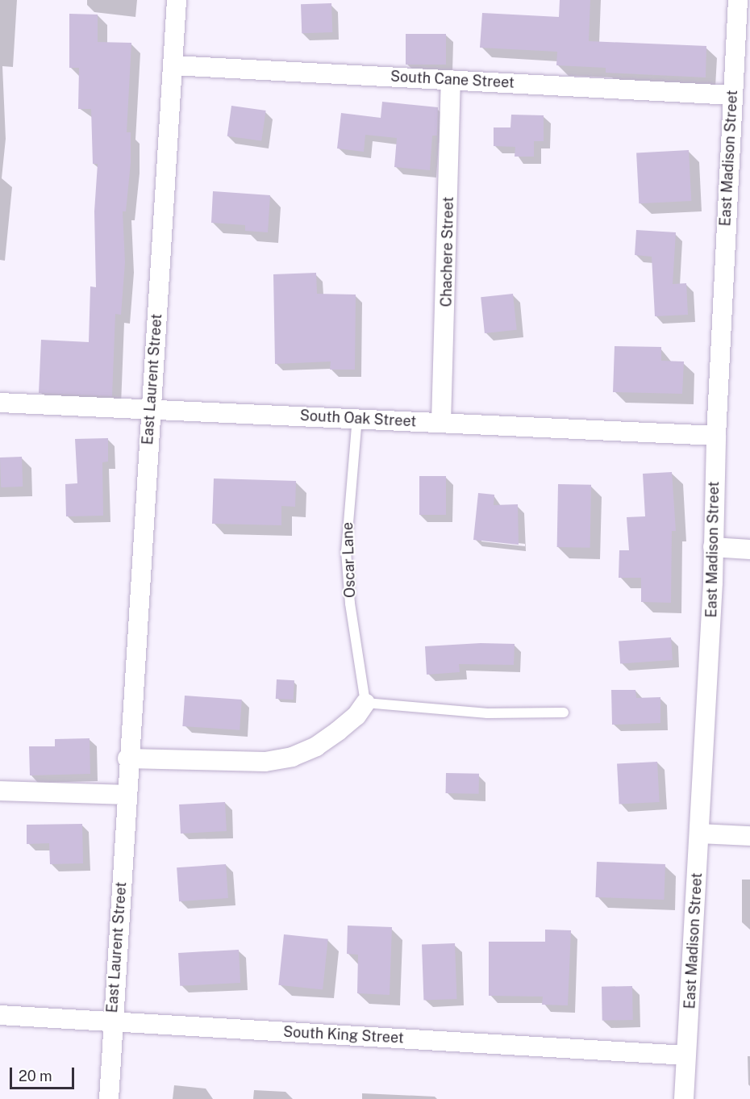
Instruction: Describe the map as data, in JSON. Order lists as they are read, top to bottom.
{
  "streets": {
    "street": [
      "South Cane Street",
      "East Madison Street",
      "Chachere Street",
      "East Laurent Street",
      "South Oak Street",
      "South King Street"
    ],
    "lane": ["Oscar Lane"]
  },
  "crossings": [
    ["South Cane Street", "East Madison Street"],
    ["South Cane Street", "Chachere Street"],
    ["South Cane Street", "East Laurent Street"],
    ["East Madison Street", "South Oak Street"],
    ["East Madison Street", "South King Street"],
    ["Chachere Street", "South Oak Street"],
    ["East Laurent Street", "South Oak Street"],
    ["East Laurent Street", "South King Street"],
    ["South Oak Street", "Oscar Lane"]
  ],
  "scale_bar": "20 m"
}
